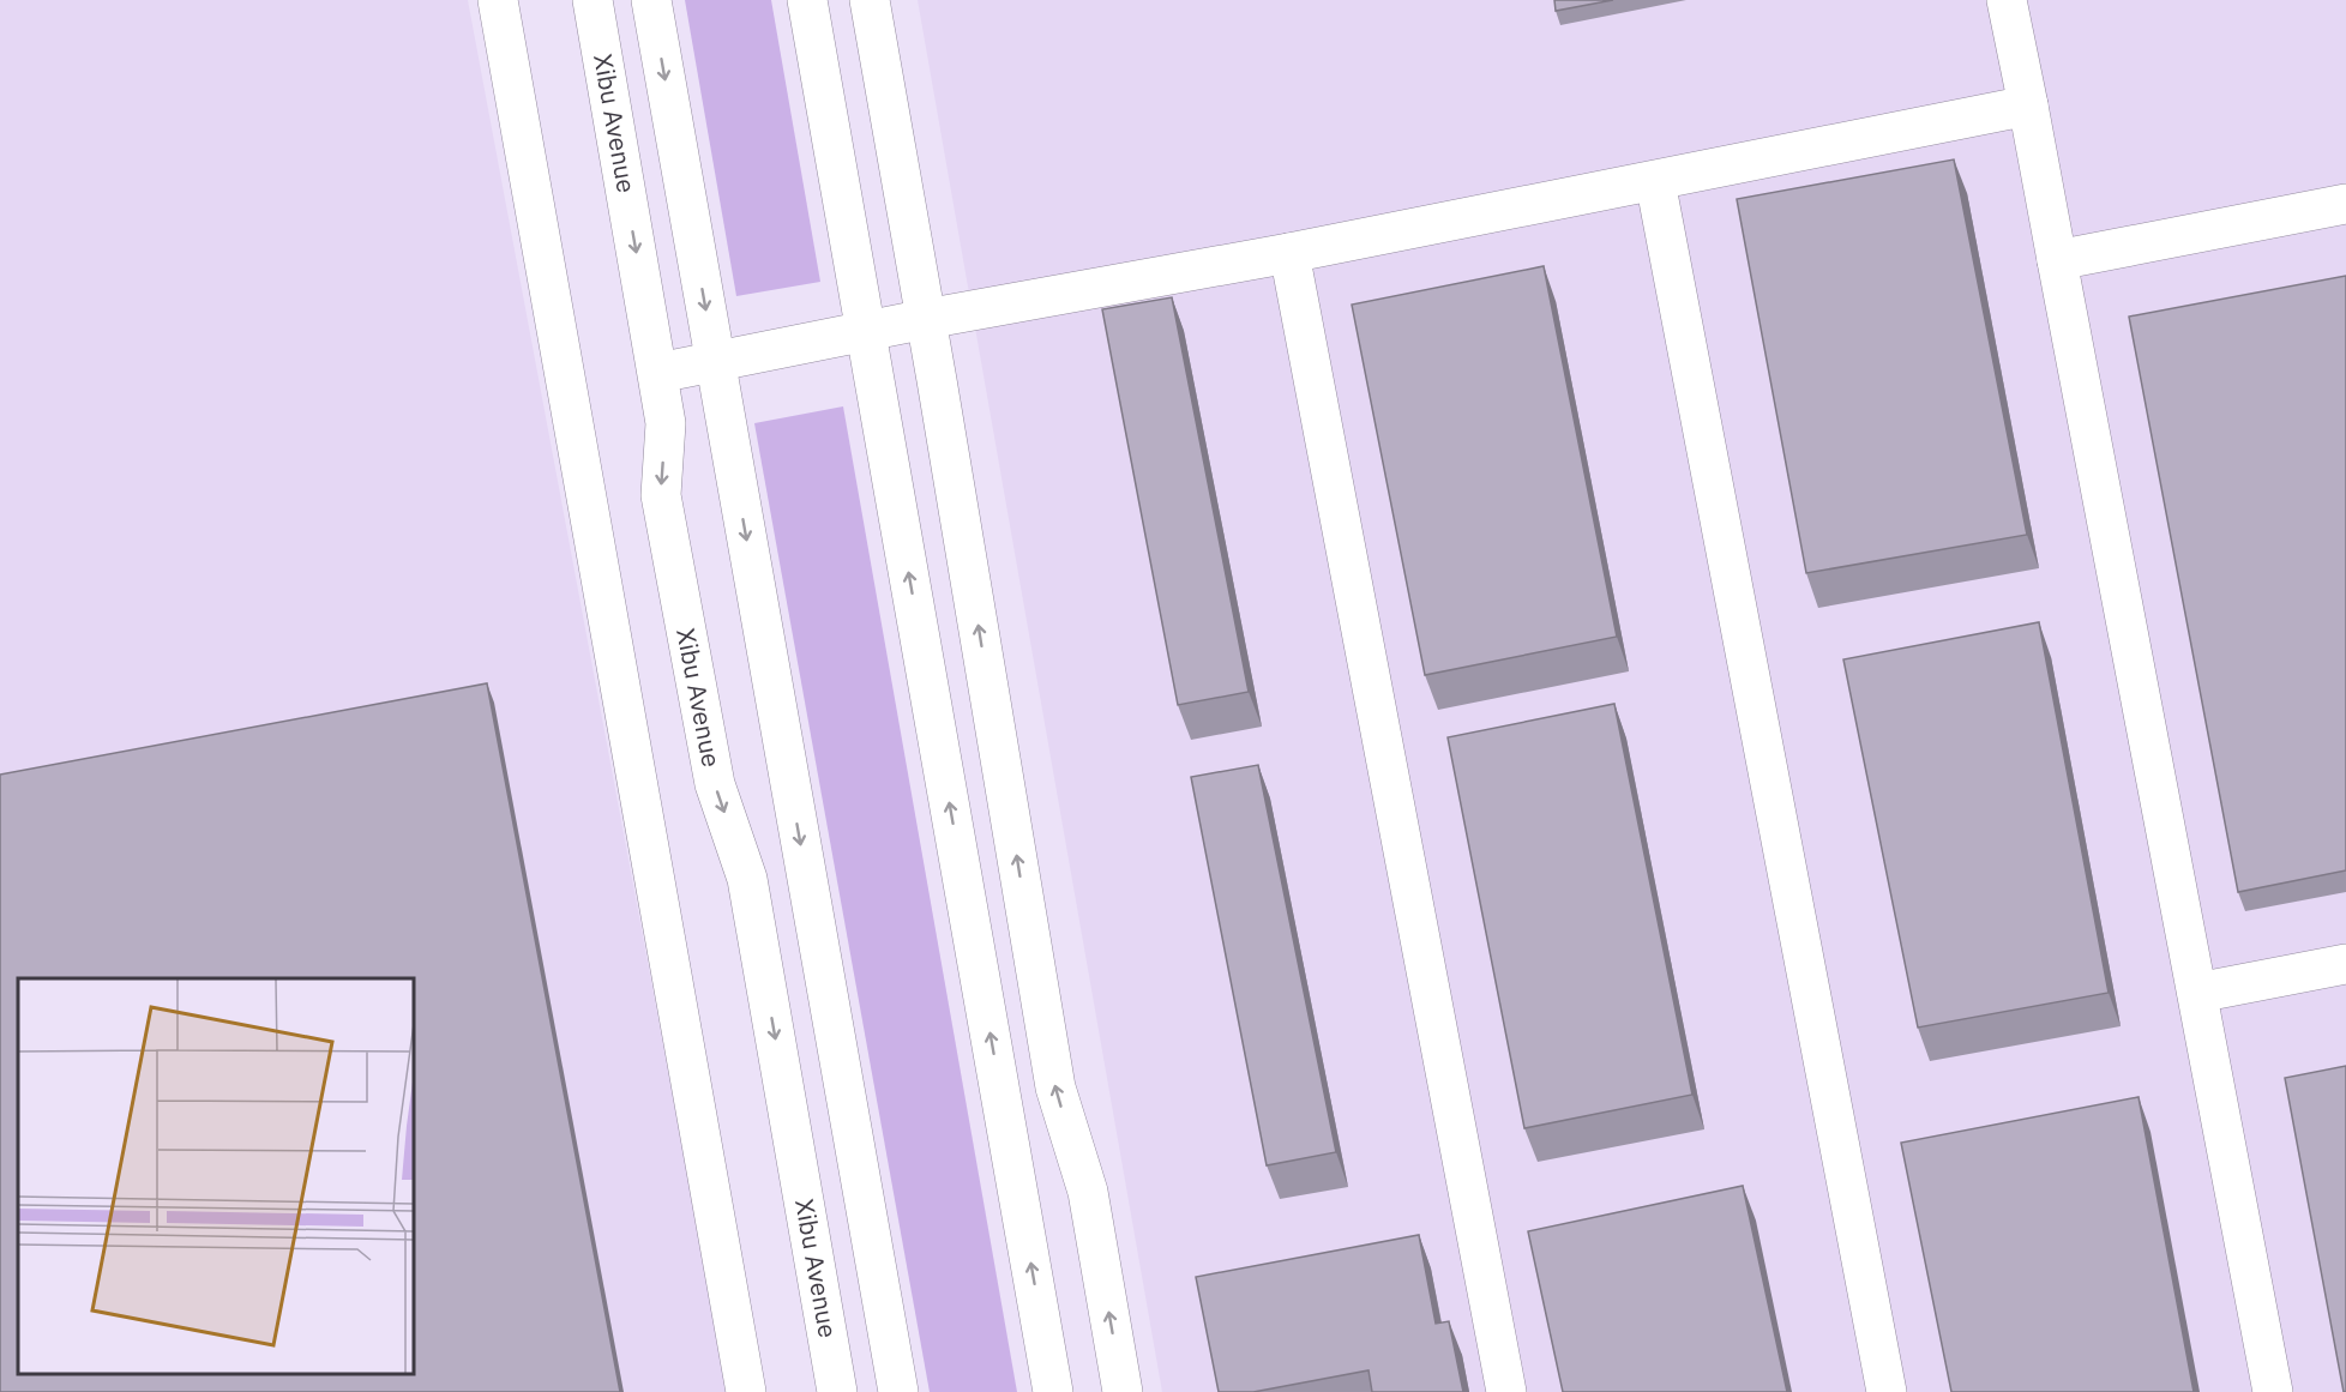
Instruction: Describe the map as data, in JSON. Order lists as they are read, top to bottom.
{
  "streets": {
    "street": ["Xibu Avenue"]
  }
}
